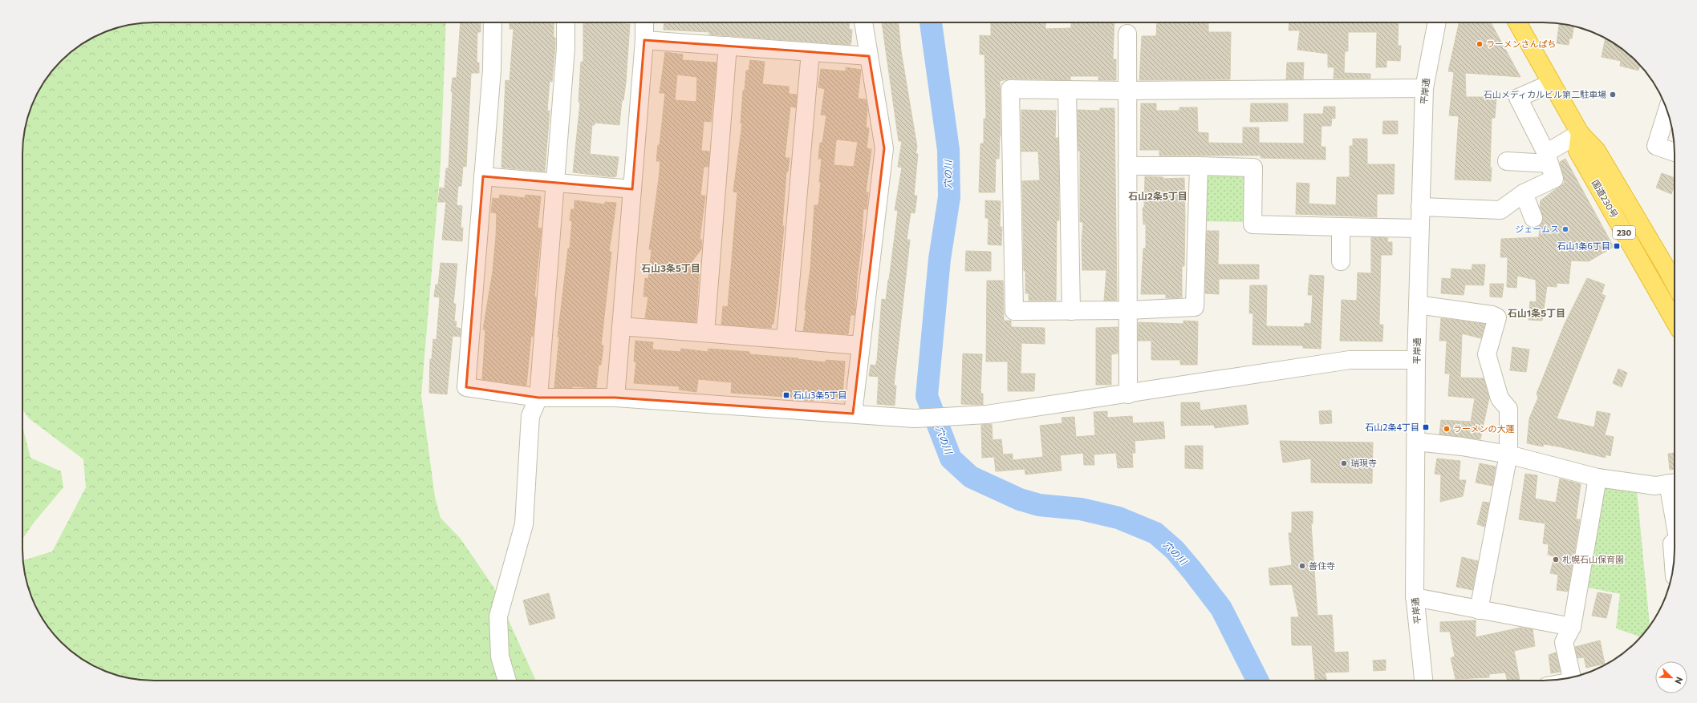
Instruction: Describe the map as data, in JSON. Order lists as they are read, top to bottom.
{
  "streets": {
    "highway": ["国道230号", "230"],
    "street": ["平岸通"]
  },
  "districts": ["石山2条5丁目", "石山3条5丁目", "石山1条5丁目"],
  "water": ["穴の川"],
  "places": {
    "other": [
      "ラーメンさんぱち",
      "石山メディカルビル第二駐車場",
      "ジェームス",
      "ラーメンの大蓮",
      "瑞現寺",
      "札幌石山保育園",
      "善住寺"
    ],
    "transit": ["石山1条6丁目", "石山3条5丁目", "石山2条4丁目"]
  },
  "north": "bottom right"
}
